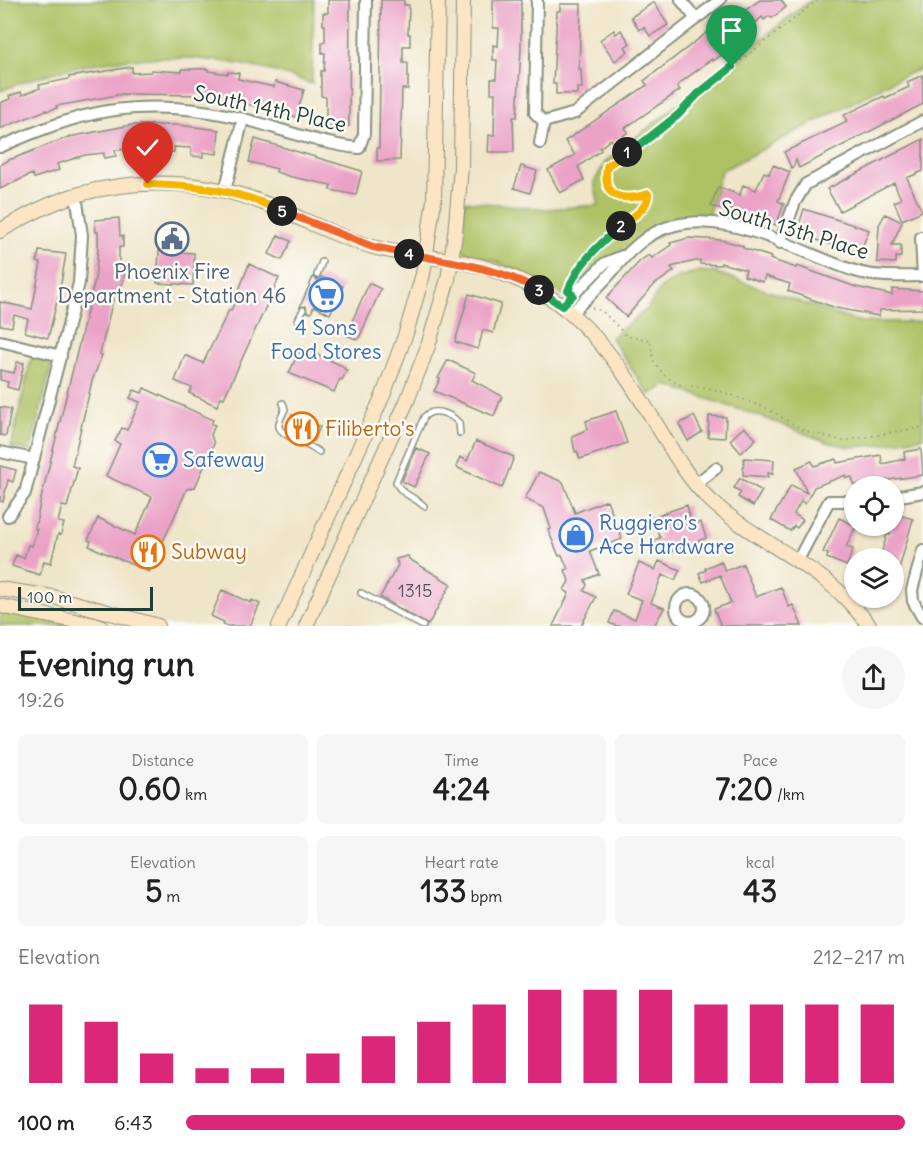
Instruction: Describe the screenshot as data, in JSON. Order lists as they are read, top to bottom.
{
  "streets": {
    "street": ["South 14th Place", "South 13th Place"]
  },
  "places": {
    "public building": ["Phoenix Fire Department - Station 46"],
    "supermarket": ["4 Sons Food Stores", "Safeway"],
    "restaurant": ["Filiberto's", "Subway"],
    "shop": ["Ruggiero's Ace Hardware"]
  },
  "house_numbers": ["1315"],
  "scale_bar": "100 m",
  "page": {
    "pins": [
      "1",
      "5",
      "2",
      "4",
      "3"
    ],
    "scale": "100 m",
    "heading": ["Evening run", "19:26"],
    "stats": [
      ["Distance", "0.60 km"],
      ["Time", "4:24"],
      ["Pace", "7:20 /km"],
      ["Elevation", "5 m"],
      ["Heart rate", "133 bpm"],
      ["kcal", "43"]
    ],
    "chart": ["Elevation", "212–217 m"],
    "list": [
      {
        "name": "100 m",
        "note": "6:43"
      }
    ]
  }
}
